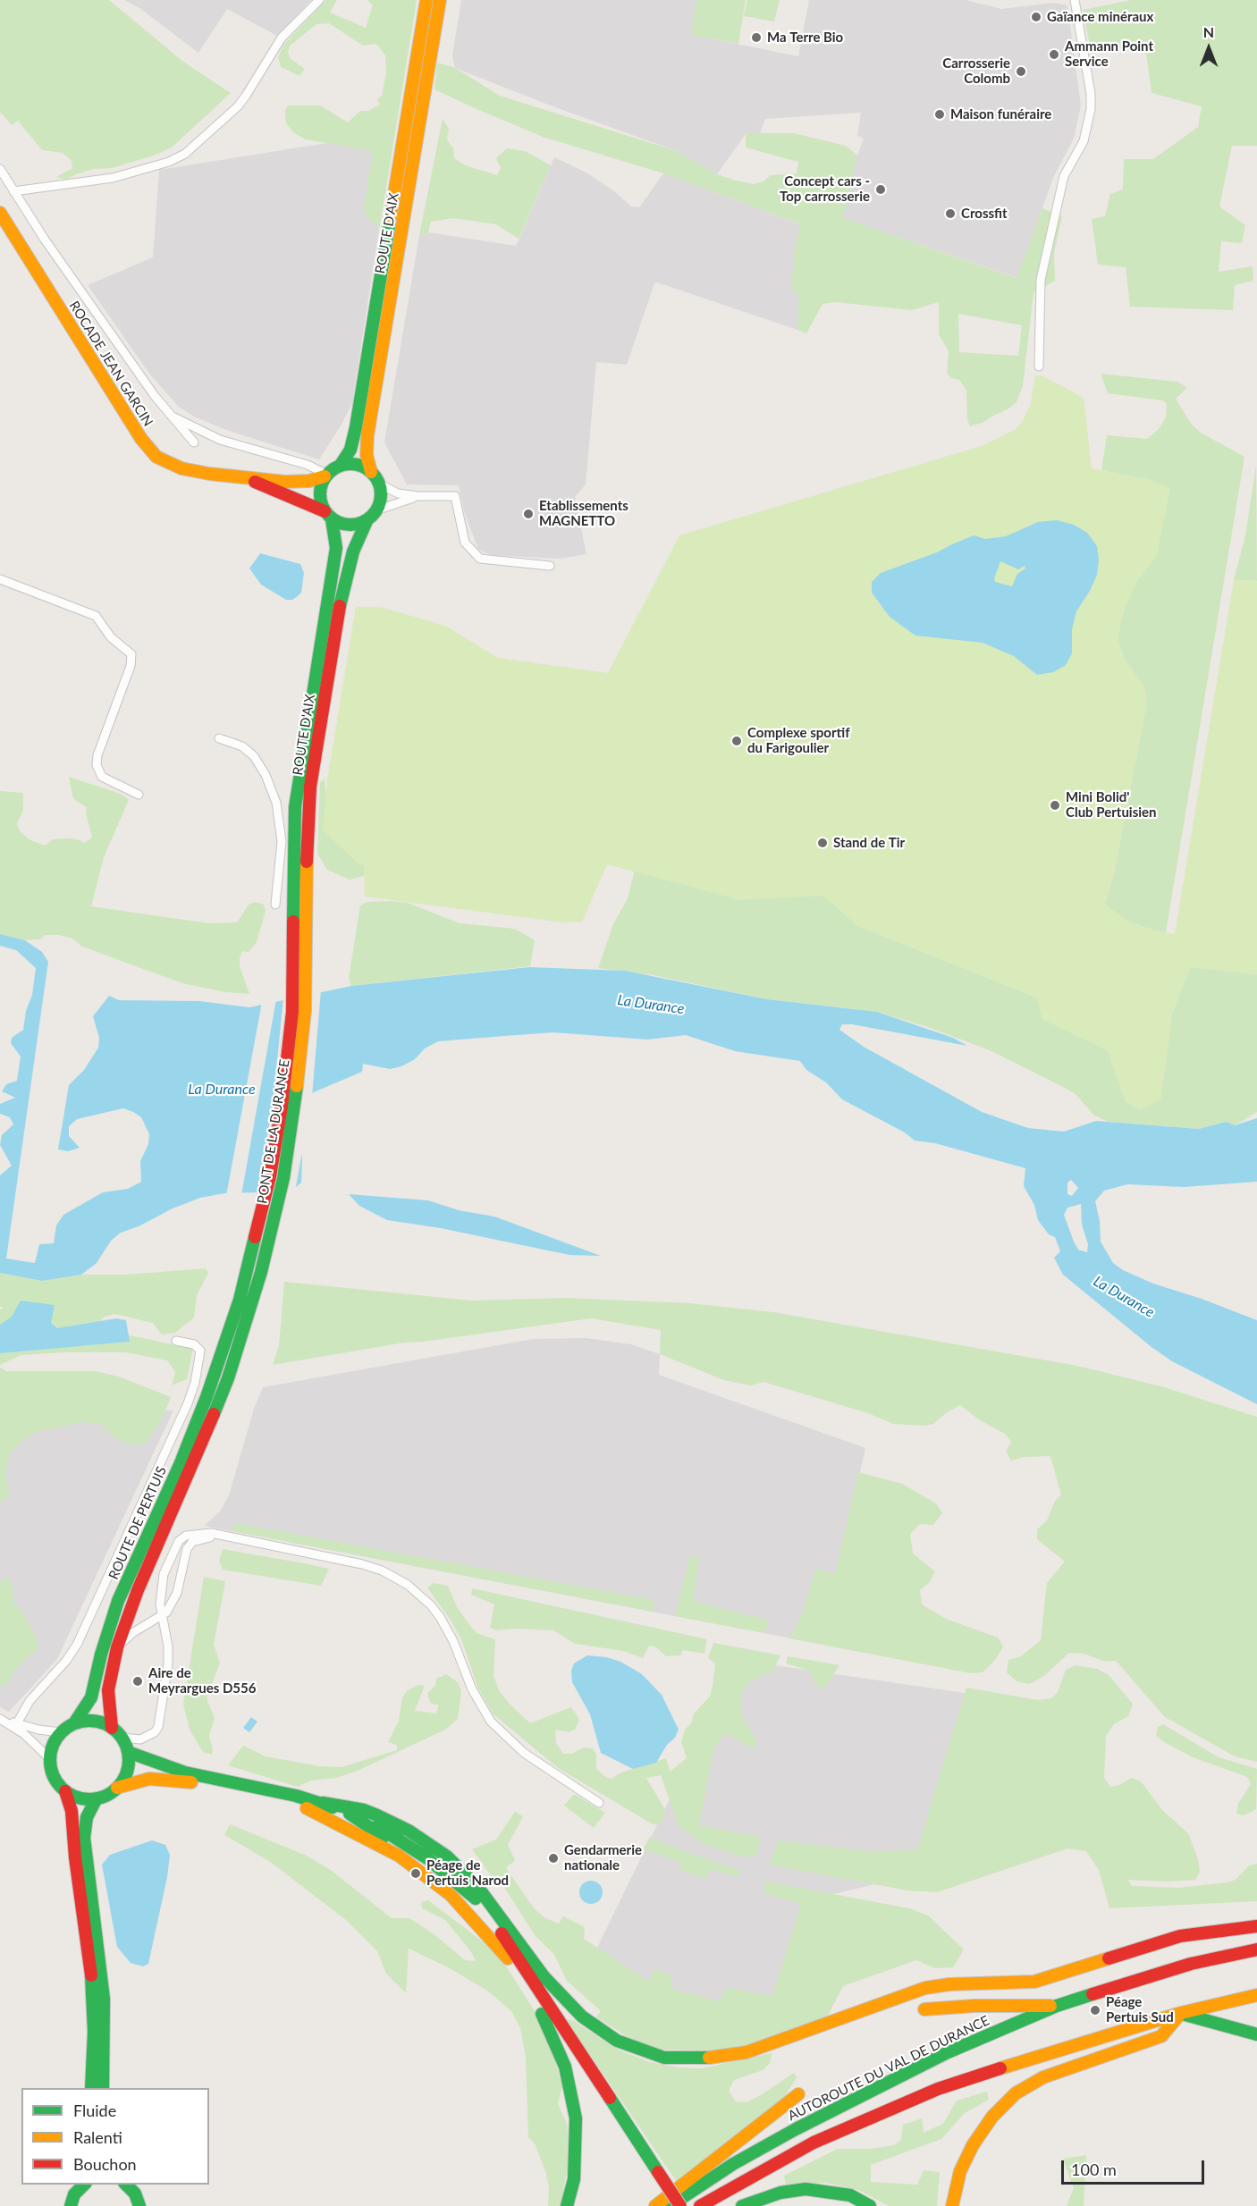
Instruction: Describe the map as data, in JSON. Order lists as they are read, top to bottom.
{
  "streets": {
    "main road": [
      "ROUTE D'AIX",
      "ROCADE JEAN GARCIN",
      "PONT DE LA DURANCE",
      "ROUTE DE PERTUIS",
      "AUTOROUTE DU VAL DE DURANCE"
    ]
  },
  "crossings": [
    ["ROUTE D'AIX", "ROCADE JEAN GARCIN"],
    ["ROUTE D'AIX", "PONT DE LA DURANCE"],
    ["PONT DE LA DURANCE", "ROUTE DE PERTUIS"]
  ],
  "water": ["La Durance"],
  "places": [
    "Gaïance minéraux",
    "Ma Terre Bio",
    "Ammann Point Service",
    "Carrosserie Colomb",
    "Maison funéraire",
    "Concept cars - Top carrosserie",
    "Crossfit",
    "Etablissements MAGNETTO",
    "Complexe sportif du Farigoulier",
    "Mini Bolid' Club Pertuisien",
    "Stand de Tir",
    "Aire de Meyrargues D556",
    "Gendarmerie nationale",
    "Péage de Pertuis Narod",
    "Péage Pertuis Sud"
  ],
  "legend": ["Fluide", "Ralenti", "Bouchon"],
  "scale_bar": "100 m",
  "north": "top"
}
